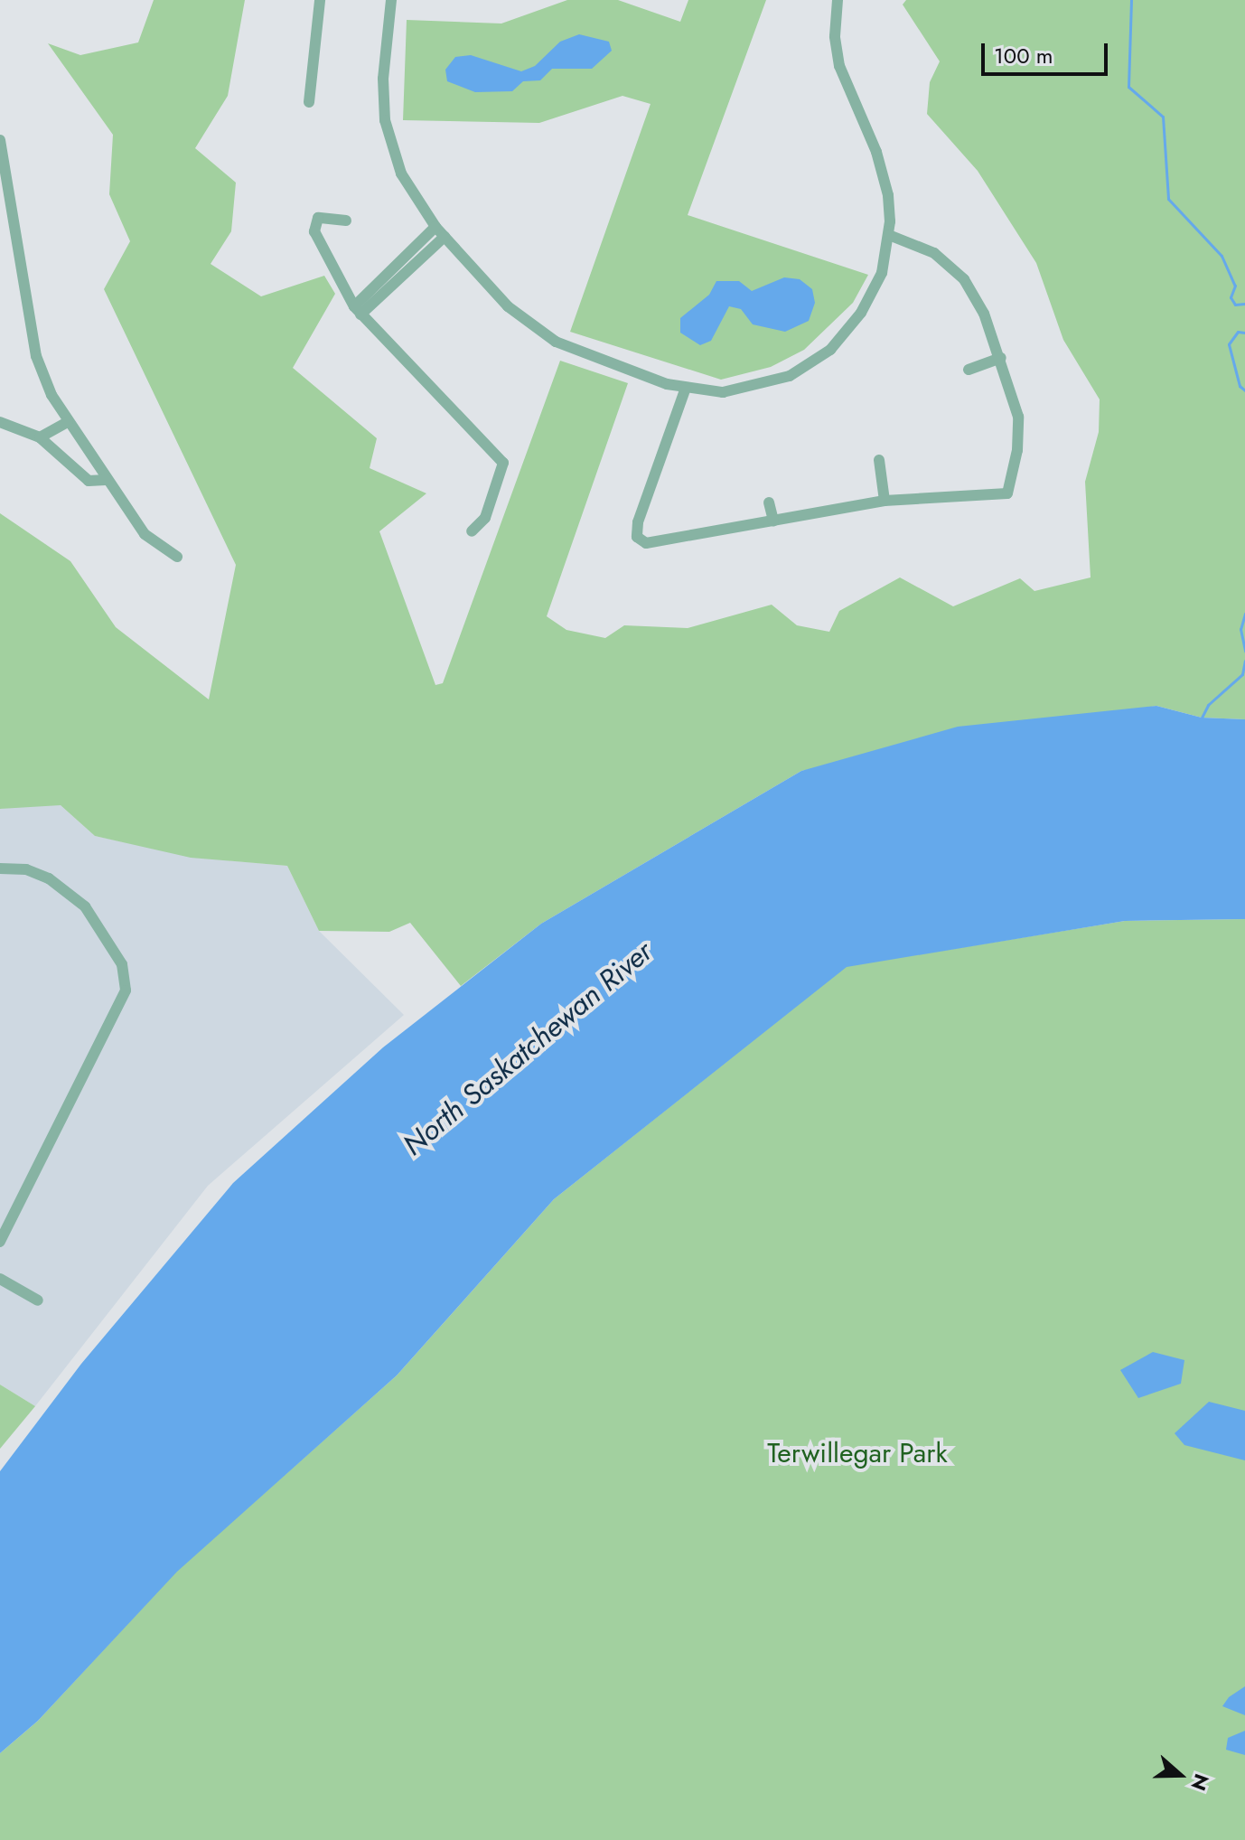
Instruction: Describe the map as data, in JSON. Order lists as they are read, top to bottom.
{
  "water": ["North Saskatchewan River"],
  "parks": ["Terwillegar Park"],
  "scale_bar": "100 m",
  "north": "right"
}
